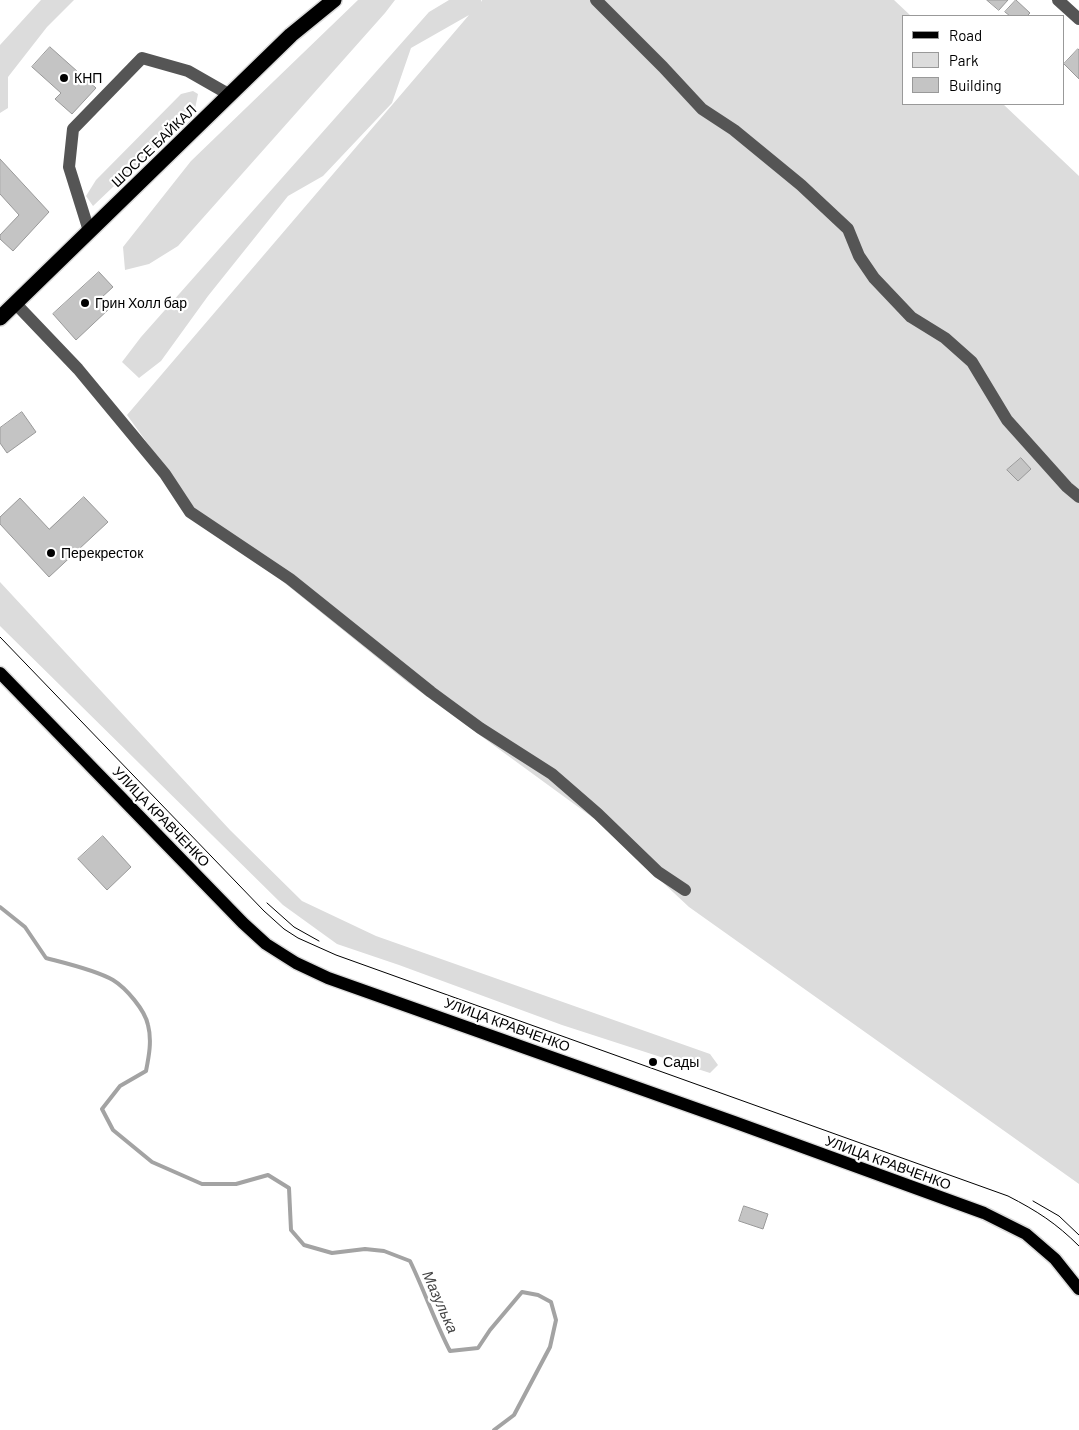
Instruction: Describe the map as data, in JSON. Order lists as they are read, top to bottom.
{
  "streets": {
    "highway": ["ШОССЕ БАЙКАЛ"],
    "main road": ["УЛИЦА КРАВЧЕНКО"]
  },
  "water": ["Мазулька"],
  "places": [
    "КНП",
    "Грин Холл бар",
    "Перекресток",
    "Сады"
  ],
  "legend": ["Road", "Park", "Building"]
}
